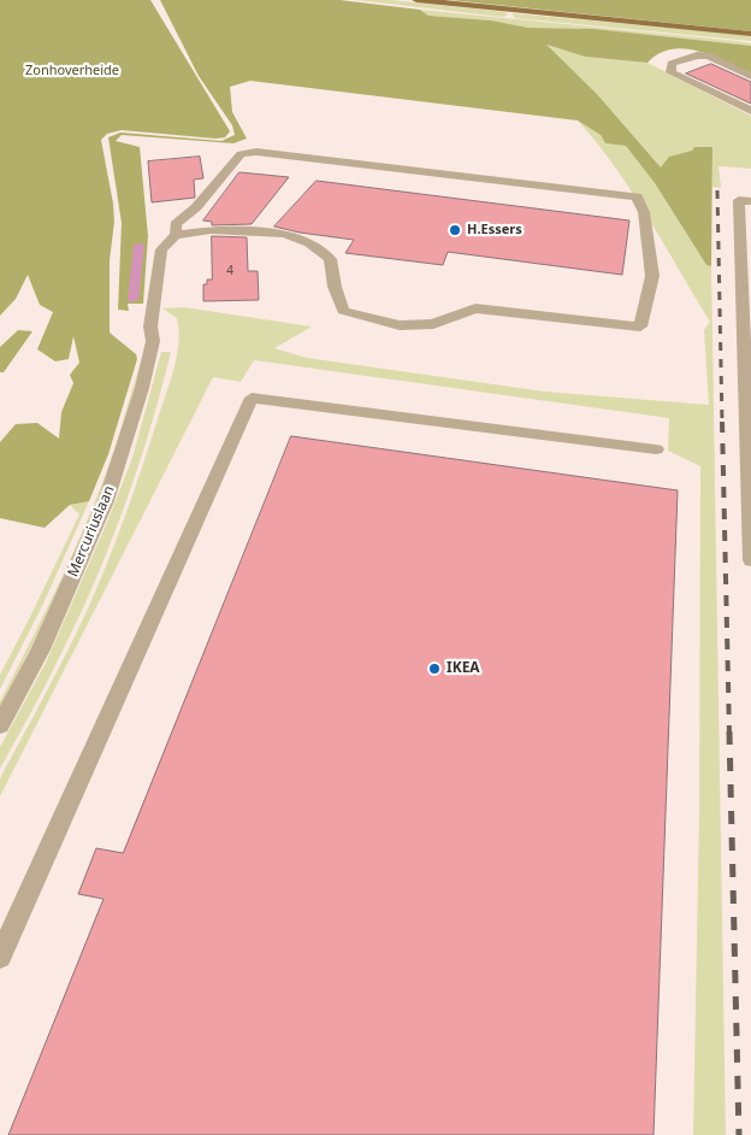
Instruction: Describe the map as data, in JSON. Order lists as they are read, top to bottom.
{
  "streets": {
    "street": ["Mercuriuslaan"]
  },
  "parks": ["Zonhoverheide"],
  "places": ["H.Essers", "IKEA"],
  "house_numbers": ["4"]
}
